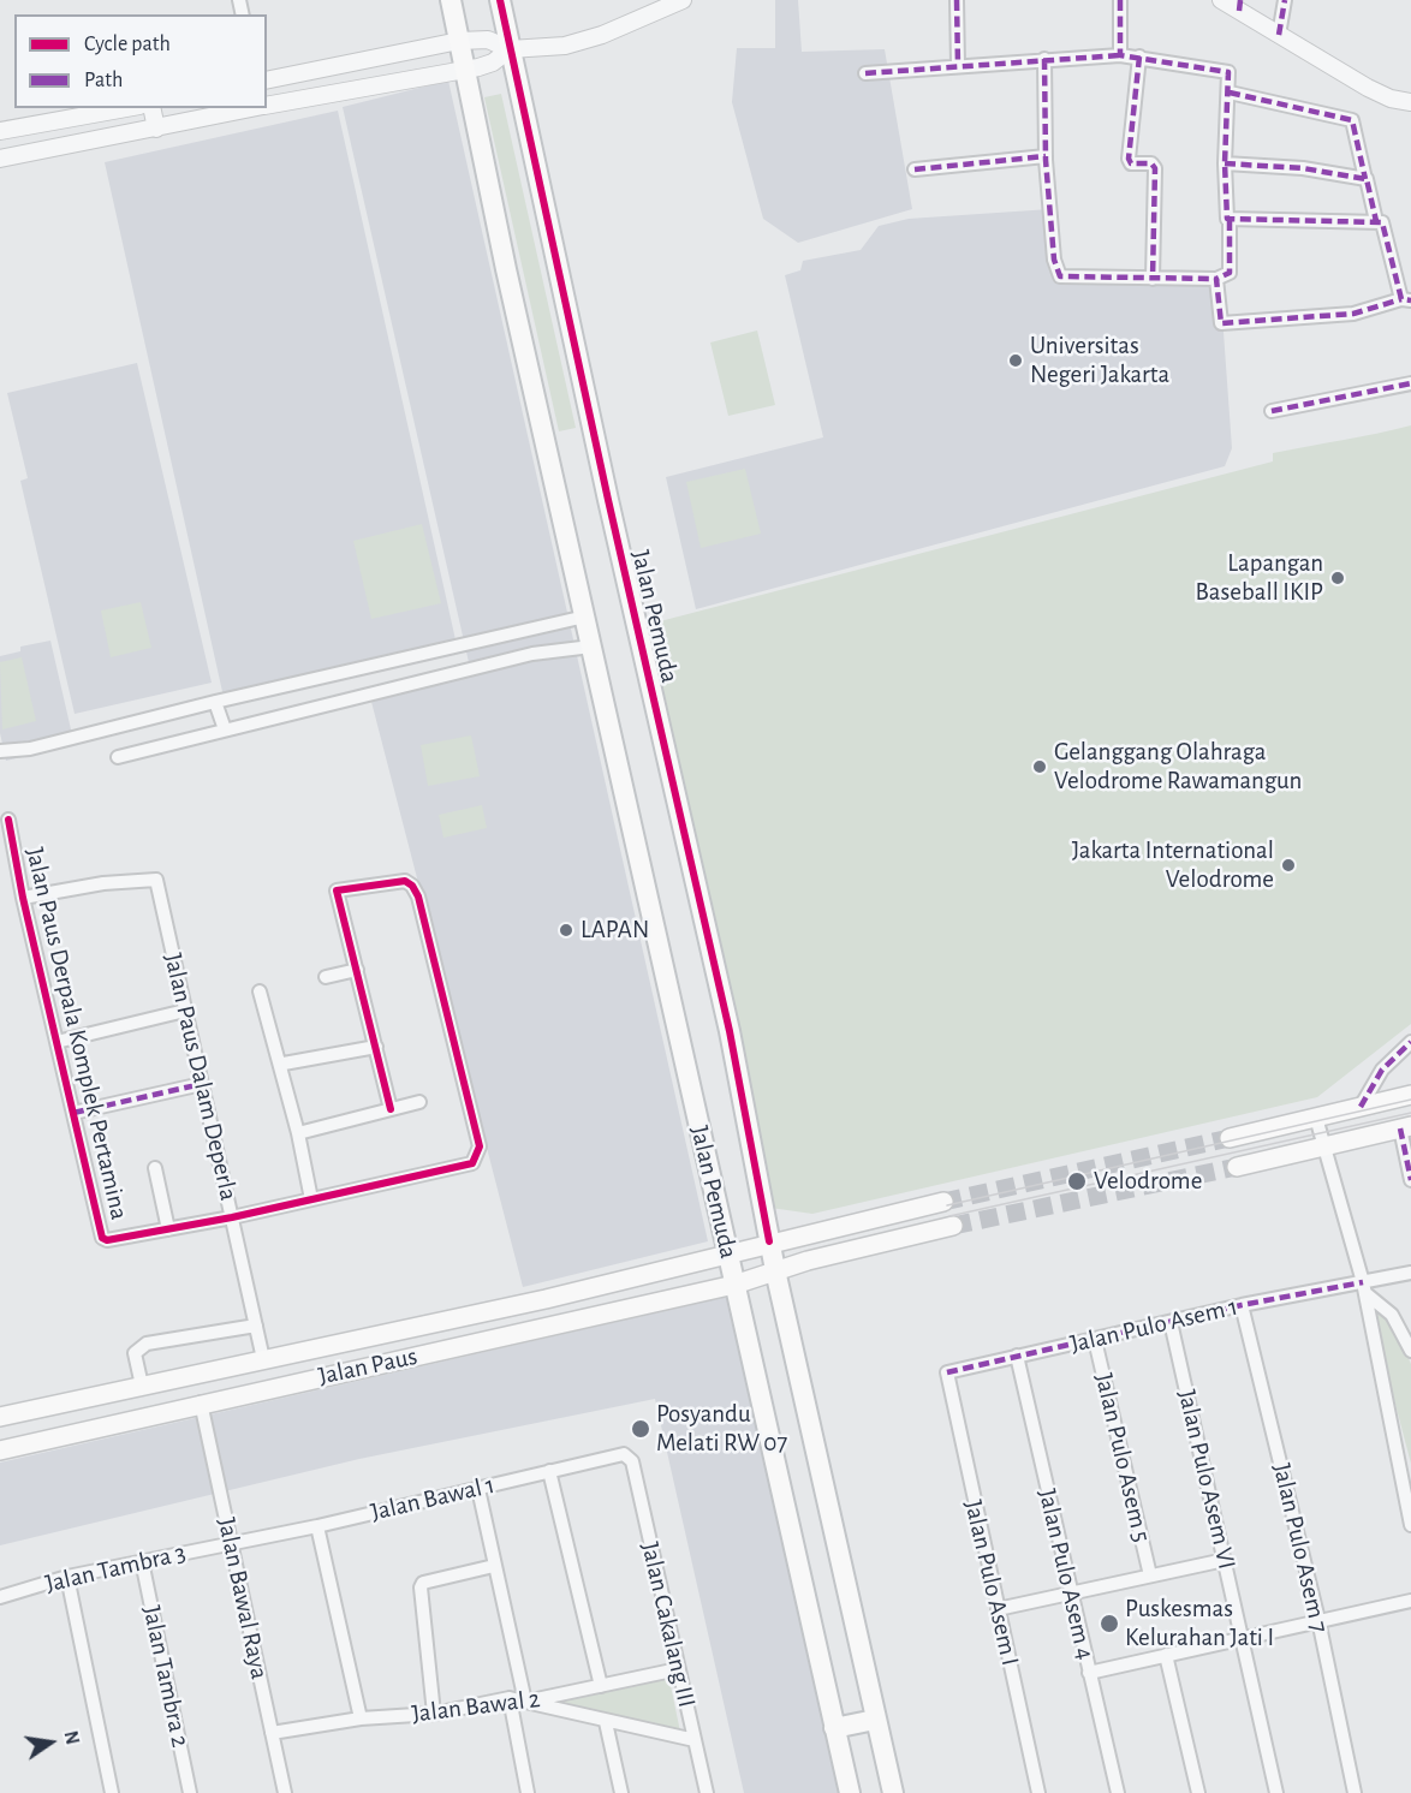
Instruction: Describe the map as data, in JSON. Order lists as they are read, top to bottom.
{
  "streets": {
    "main road": ["Jalan Pemuda", "Jalan Paus"],
    "street": [
      "Jalan Paus Derpala Komplek Pertamina",
      "Jalan Paus Dalam Deperla",
      "Jalan Pulo Asem 1",
      "Jalan Pulo Asem 5",
      "Jalan Pulo Asem VI",
      "Jalan Bawal 1",
      "Jalan Pulo Asem 7",
      "Jalan Tambra 3",
      "Jalan Pulo Asem 4",
      "Jalan Pulo Asem I",
      "Jalan Bawal Raya",
      "Jalan Cakalang III",
      "Jalan Tambra 2",
      "Jalan Bawal 2"
    ]
  },
  "crossings": [
    ["Jalan Pemuda", "Jalan Paus"],
    ["Jalan Paus Derpala Komplek Pertamina", "Jalan Paus Dalam Deperla"],
    ["Jalan Paus Dalam Deperla", "Jalan Paus"],
    ["Jalan Pulo Asem 1", "Jalan Pulo Asem 5"],
    ["Jalan Pulo Asem 1", "Jalan Pulo Asem VI"],
    ["Jalan Pulo Asem 1", "Jalan Pulo Asem 7"],
    ["Jalan Pulo Asem 1", "Jalan Pulo Asem 4"],
    ["Jalan Pulo Asem 1", "Jalan Pulo Asem I"],
    ["Jalan Paus", "Jalan Bawal Raya"],
    ["Jalan Bawal 1", "Jalan Tambra 3"],
    ["Jalan Bawal 1", "Jalan Bawal Raya"],
    ["Jalan Bawal 1", "Jalan Cakalang III"],
    ["Jalan Tambra 3", "Jalan Bawal Raya"],
    ["Jalan Tambra 3", "Jalan Tambra 2"],
    ["Jalan Bawal Raya", "Jalan Bawal 2"],
    ["Jalan Cakalang III", "Jalan Bawal 2"]
  ],
  "places": [
    "Universitas Negeri Jakarta",
    "Lapangan Baseball IKIP",
    "Gelanggang Olahraga Velodrome Rawamangun",
    "Jakarta International Velodrome",
    "LAPAN",
    "Velodrome",
    "Posyandu Melati RW 07",
    "Puskesmas Kelurahan Jati I"
  ],
  "legend": ["Cycle path", "Path"],
  "north": "right"
}
